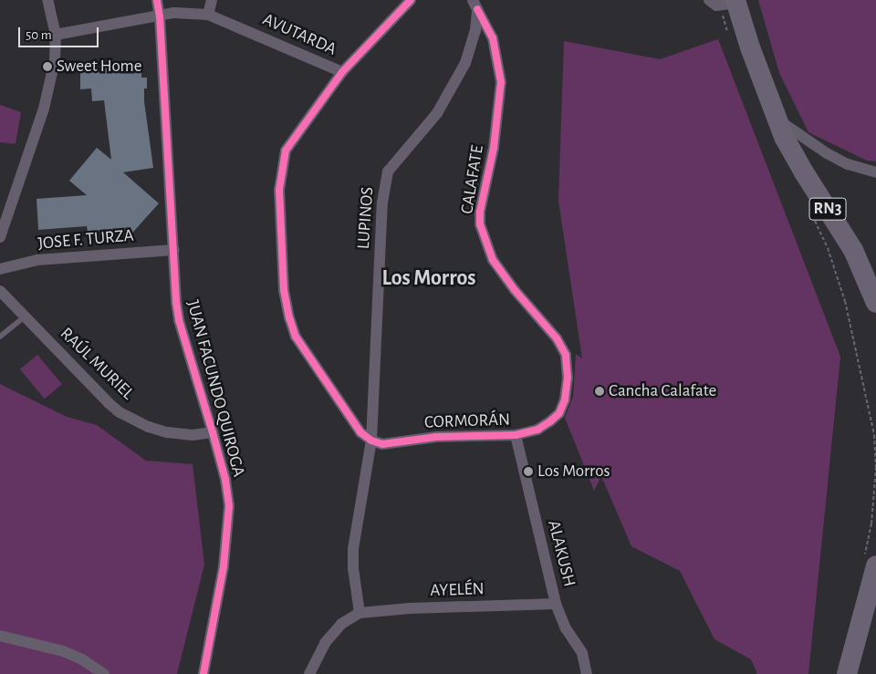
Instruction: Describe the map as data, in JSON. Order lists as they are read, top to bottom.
{
  "streets": {
    "highway": ["RN3"],
    "street": [
      "AVUTARDA",
      "CALAFATE",
      "LUPINOS",
      "JOSE F. TURZA",
      "RAÚL MURIEL",
      "JUAN FACUNDO QUIROGA",
      "CORMORÁN",
      "ALAKUSH",
      "AYELÉN"
    ]
  },
  "crossings": [
    ["AVUTARDA", "JUAN FACUNDO QUIROGA"],
    ["CALAFATE", "LUPINOS"],
    ["CALAFATE", "CORMORÁN"],
    ["LUPINOS", "CORMORÁN"],
    ["LUPINOS", "AYELÉN"],
    ["JOSE F. TURZA", "JUAN FACUNDO QUIROGA"],
    ["RAÚL MURIEL", "JUAN FACUNDO QUIROGA"],
    ["CORMORÁN", "ALAKUSH"],
    ["ALAKUSH", "AYELÉN"]
  ],
  "districts": ["Los Morros"],
  "places": ["Sweet Home", "Cancha Calafate", "Los Morros"],
  "scale_bar": "50 m"
}
